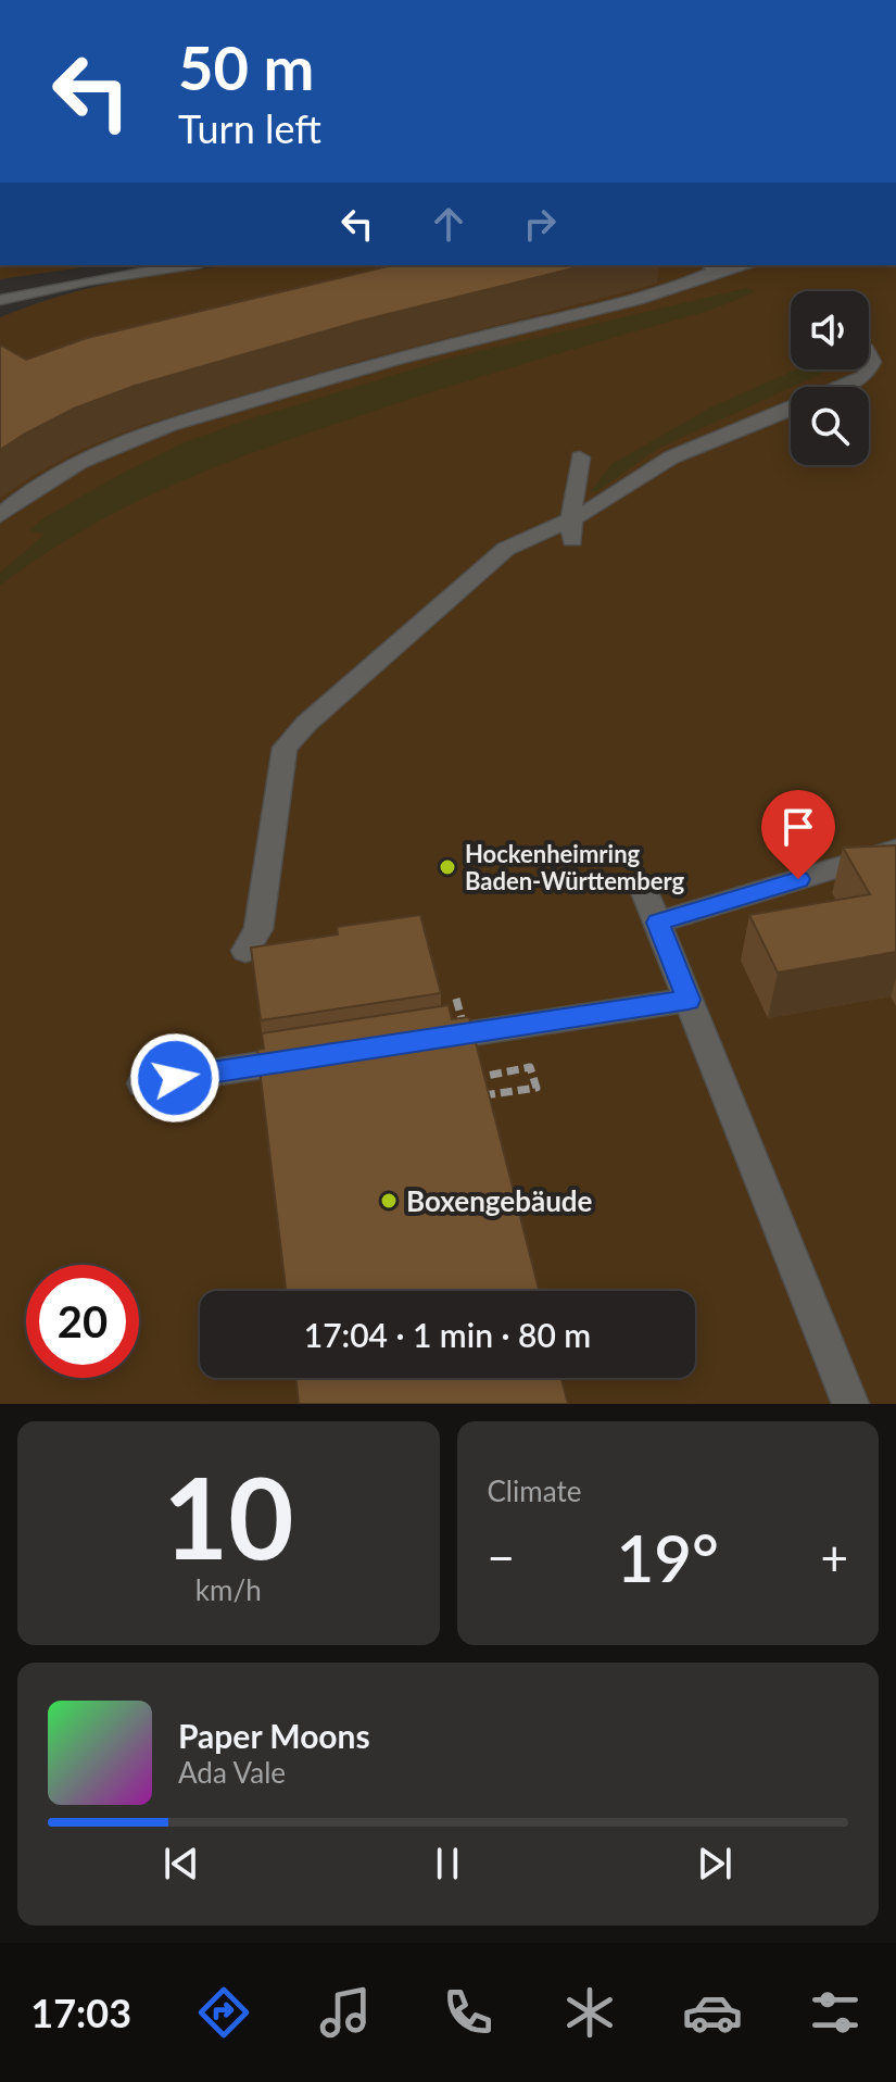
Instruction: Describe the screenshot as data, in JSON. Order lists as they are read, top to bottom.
{
  "places": ["Hockenheimring Baden-Württemberg", "Boxengebäude"],
  "page": {
    "turn": ["50 m", "Turn left"],
    "limit": "20",
    "trip": "17:04 · 1 min · 80 m",
    "tile": [
      ["10", "km/h"],
      "Climate"
    ],
    "heat": ["−", "19°", "+"],
    "song": ["Paper Moons", "Ada Vale"],
    "tabs": "17:03"
  }
}
